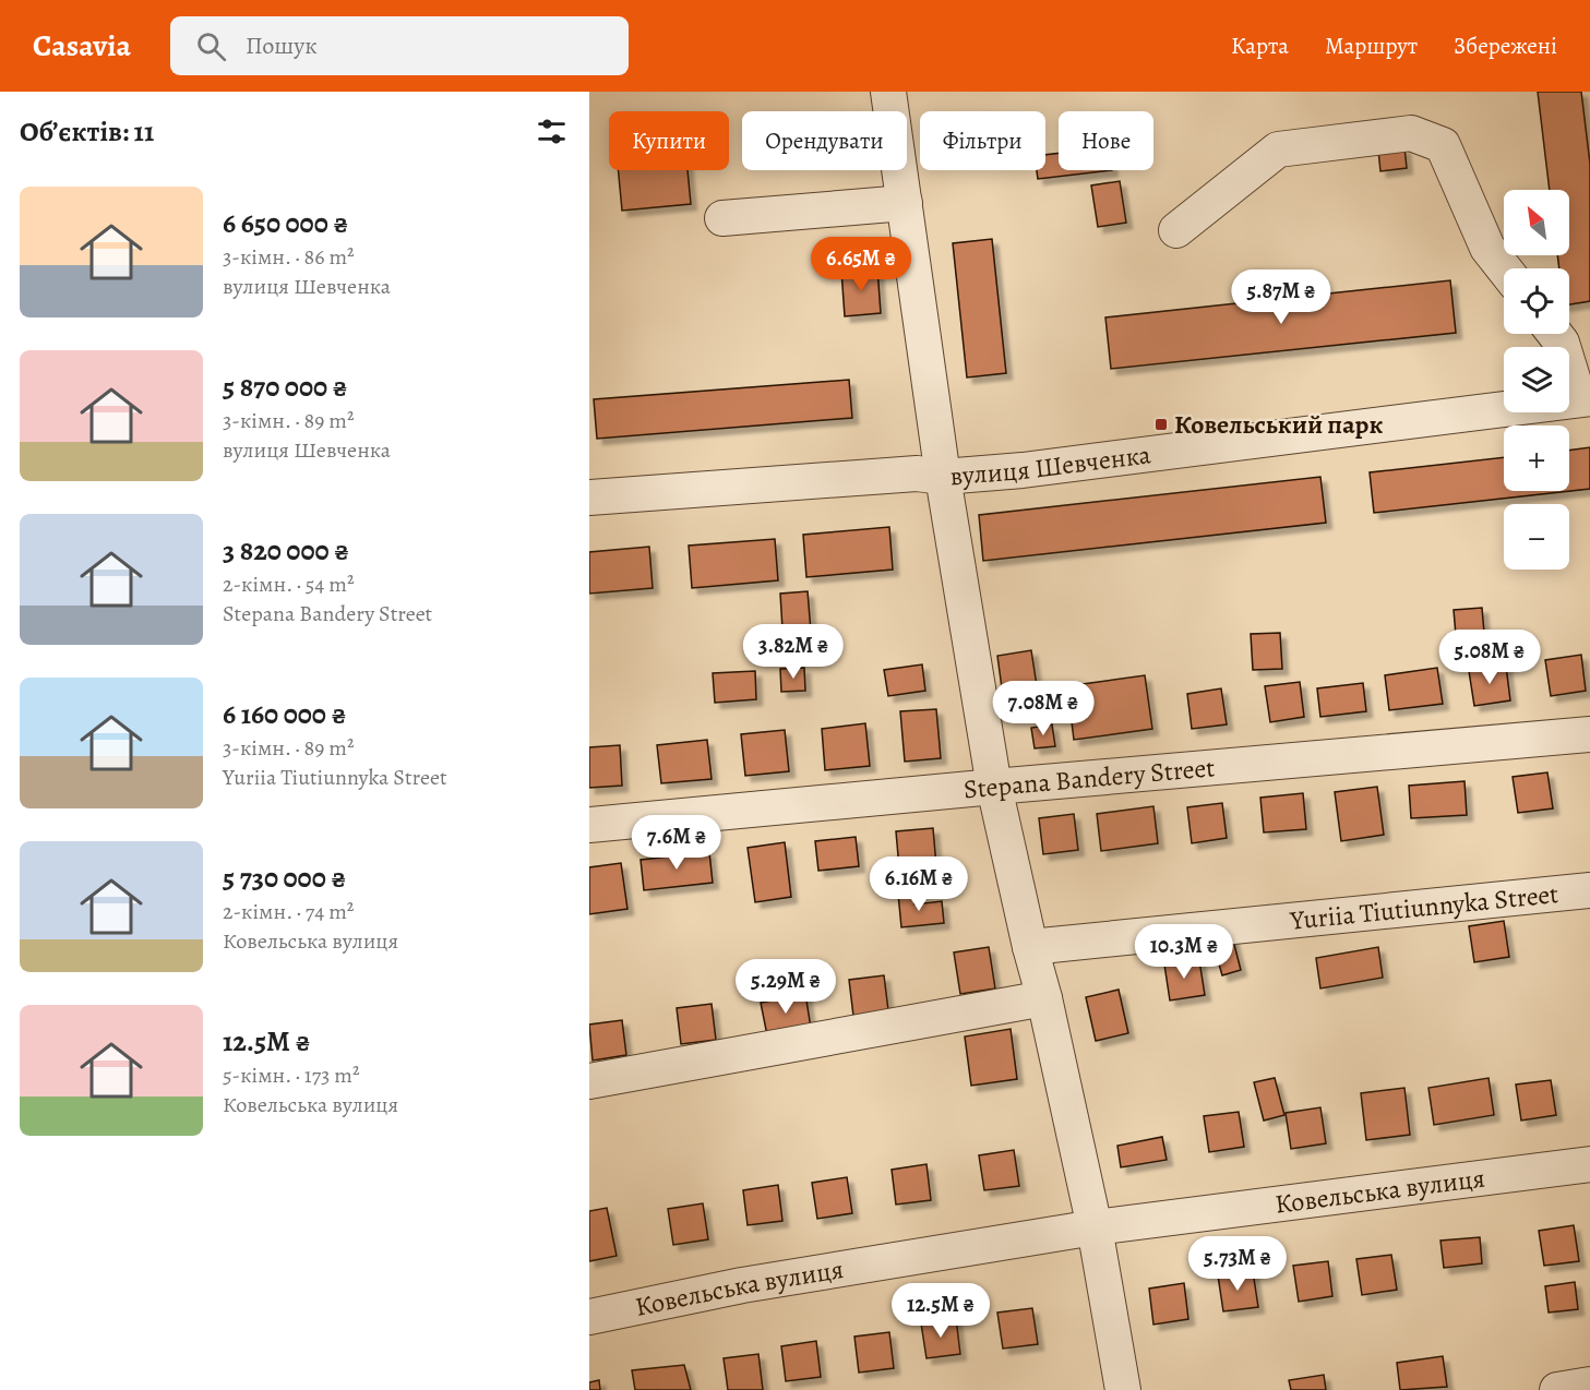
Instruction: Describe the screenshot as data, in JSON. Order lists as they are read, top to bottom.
{
  "streets": {
    "street": [
      "вулиця Шевченка",
      "Stepana Bandery Street",
      "Yuriia Tiutiunnyka Street",
      "Ковельська вулиця"
    ]
  },
  "places": {
    "transit": ["Ковельський парк"]
  },
  "north": "top left",
  "page": {
    "header": "Casavia",
    "search": "Пошук",
    "nav": ["Карта", "Маршрут", "Збережені"],
    "heading": "Об’єктів: 11",
    "chip": [
      "Купити",
      "Орендувати",
      "Фільтри",
      "Нове"
    ],
    "list": [
      {
        "name": "6 650 000 ₴",
        "note": "3-кімн. · 86 m² · вулиця Шевченка"
      },
      {
        "name": "5 870 000 ₴",
        "note": "3-кімн. · 89 m² · вулиця Шевченка"
      },
      {
        "name": "3 820 000 ₴",
        "note": "2-кімн. · 54 m² · Stepana Bandery Street"
      },
      {
        "name": "6 160 000 ₴",
        "note": "3-кімн. · 89 m² · Yuriia Tiutiunnyka Street"
      },
      {
        "name": "5 730 000 ₴",
        "note": "2-кімн. · 74 m² · Ковельська вулиця"
      },
      {
        "name": "12.5M ₴",
        "note": "5-кімн. · 173 m² · Ковельська вулиця"
      }
    ],
    "map_buttons": ["+", "−"],
    "price": [
      "6.65M ₴",
      "5.87M ₴",
      "3.82M ₴",
      "5.08M ₴",
      "7.08M ₴",
      "7.6M ₴",
      "6.16M ₴",
      "10.3M ₴",
      "5.29M ₴",
      "5.73M ₴",
      "12.5M ₴"
    ]
  }
}
